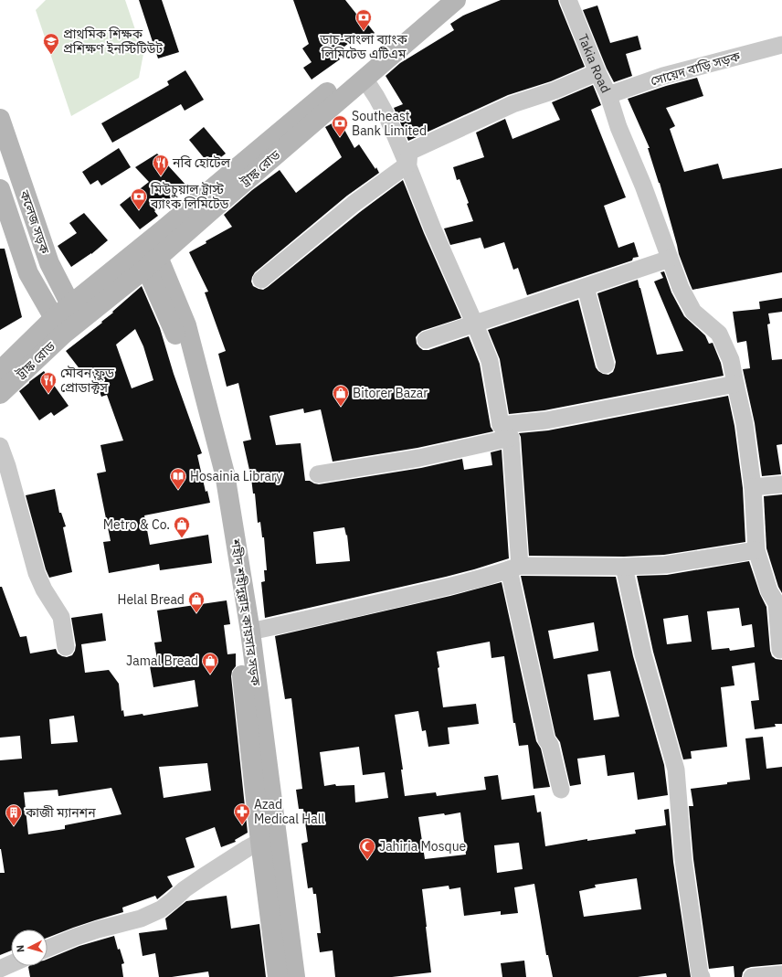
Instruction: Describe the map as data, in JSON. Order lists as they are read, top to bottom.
{
  "streets": {
    "main road": ["ট্রাঙ্ক রোড", "কলেজ সড়ক", "শহীদ শহীদুল্লাহ কায়সার সড়ক"],
    "street": ["Takia Road", "সোয়েদ বাড়ি সড়ক"]
  },
  "crossings": [
    ["Takia Road", "সোয়েদ বাড়ি সড়ক"],
    ["ট্রাঙ্ক রোড", "কলেজ সড়ক"],
    ["ট্রাঙ্ক রোড", "শহীদ শহীদুল্লাহ কায়সার সড়ক"]
  ],
  "places": {
    "bank": ["ডাচ-বাংলা ব্যাংক লিমিটেড এটিএম", "Southeast Bank Limited", "মিউচুয়াল ট্রাস্ট ব্যাংক লিমিটেড"],
    "school or university": ["প্রাথমিক শিক্ষক প্রশিক্ষণ ইনস্টিটিউট"],
    "restaurant": ["নবি হোটেল", "মৌবন ফুড প্রোডাক্টস"],
    "shop": [
      "Bitorer Bazar",
      "Metro & Co.",
      "Helal Bread",
      "Jamal Bread"
    ],
    "library": ["Hosainia Library"],
    "pharmacy": ["Azad Medical Hall"],
    "building": ["কাজী ম্যানশন"],
    "mosque": ["Jahiria Mosque"]
  },
  "north": "left"
}
